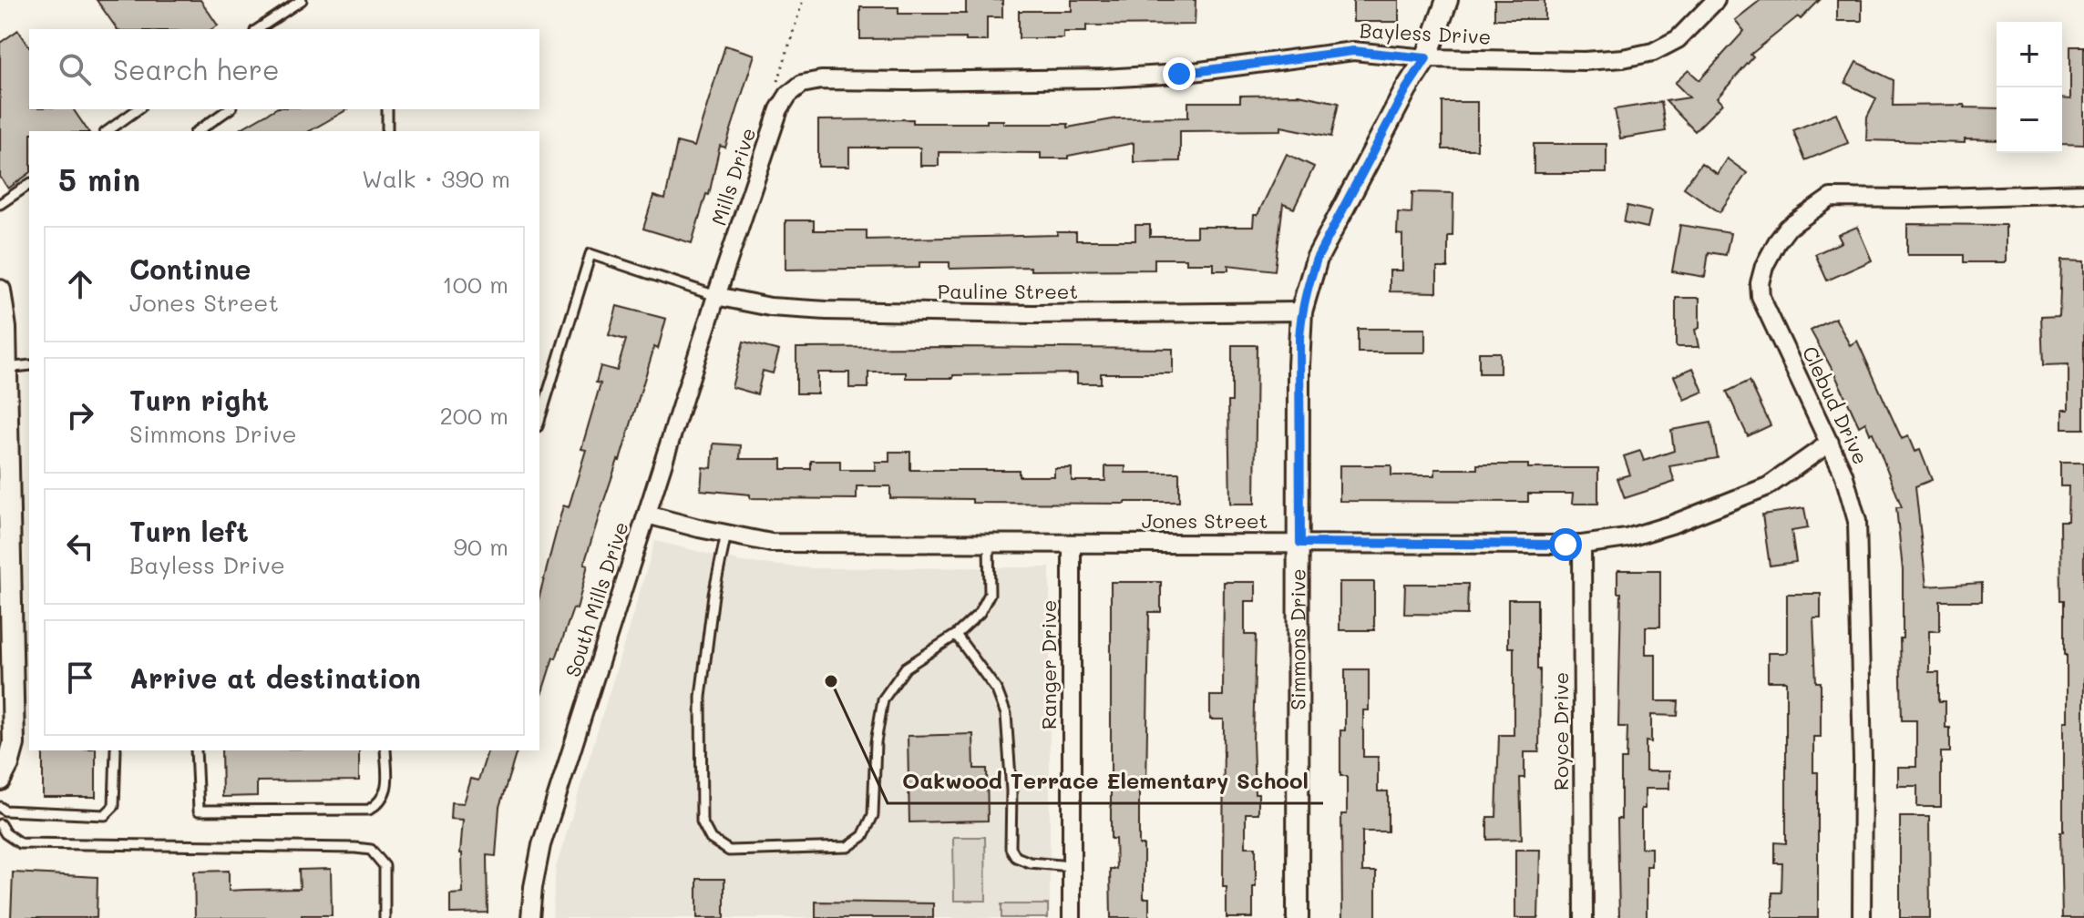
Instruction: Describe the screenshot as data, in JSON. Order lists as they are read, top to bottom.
{
  "streets": {
    "street": [
      "Bayless Drive",
      "Mills Drive",
      "Pauline Street",
      "Clebud Drive",
      "Jones Street",
      "South Mills Drive",
      "Simmons Drive",
      "Ranger Drive",
      "Royce Drive"
    ]
  },
  "crossings": [
    ["Bayless Drive", "Mills Drive"],
    ["Bayless Drive", "Simmons Drive"],
    ["Mills Drive", "Pauline Street"],
    ["Mills Drive", "South Mills Drive"],
    ["Pauline Street", "South Mills Drive"],
    ["Pauline Street", "Simmons Drive"],
    ["Clebud Drive", "Jones Street"],
    ["Jones Street", "South Mills Drive"],
    ["Jones Street", "Simmons Drive"],
    ["Jones Street", "Ranger Drive"],
    ["Jones Street", "Royce Drive"]
  ],
  "places": ["Oakwood Terrace Elementary School"],
  "page": {
    "map_buttons": ["+", "−"],
    "search": "Search here",
    "heading": ["5 min", "Walk · 390 m"],
    "list": [
      ["Continue", "Jones Street", "100 m"],
      ["Turn right", "Simmons Drive", "200 m"],
      ["Turn left", "Bayless Drive", "90 m"],
      "Arrive at destination"
    ]
  }
}
